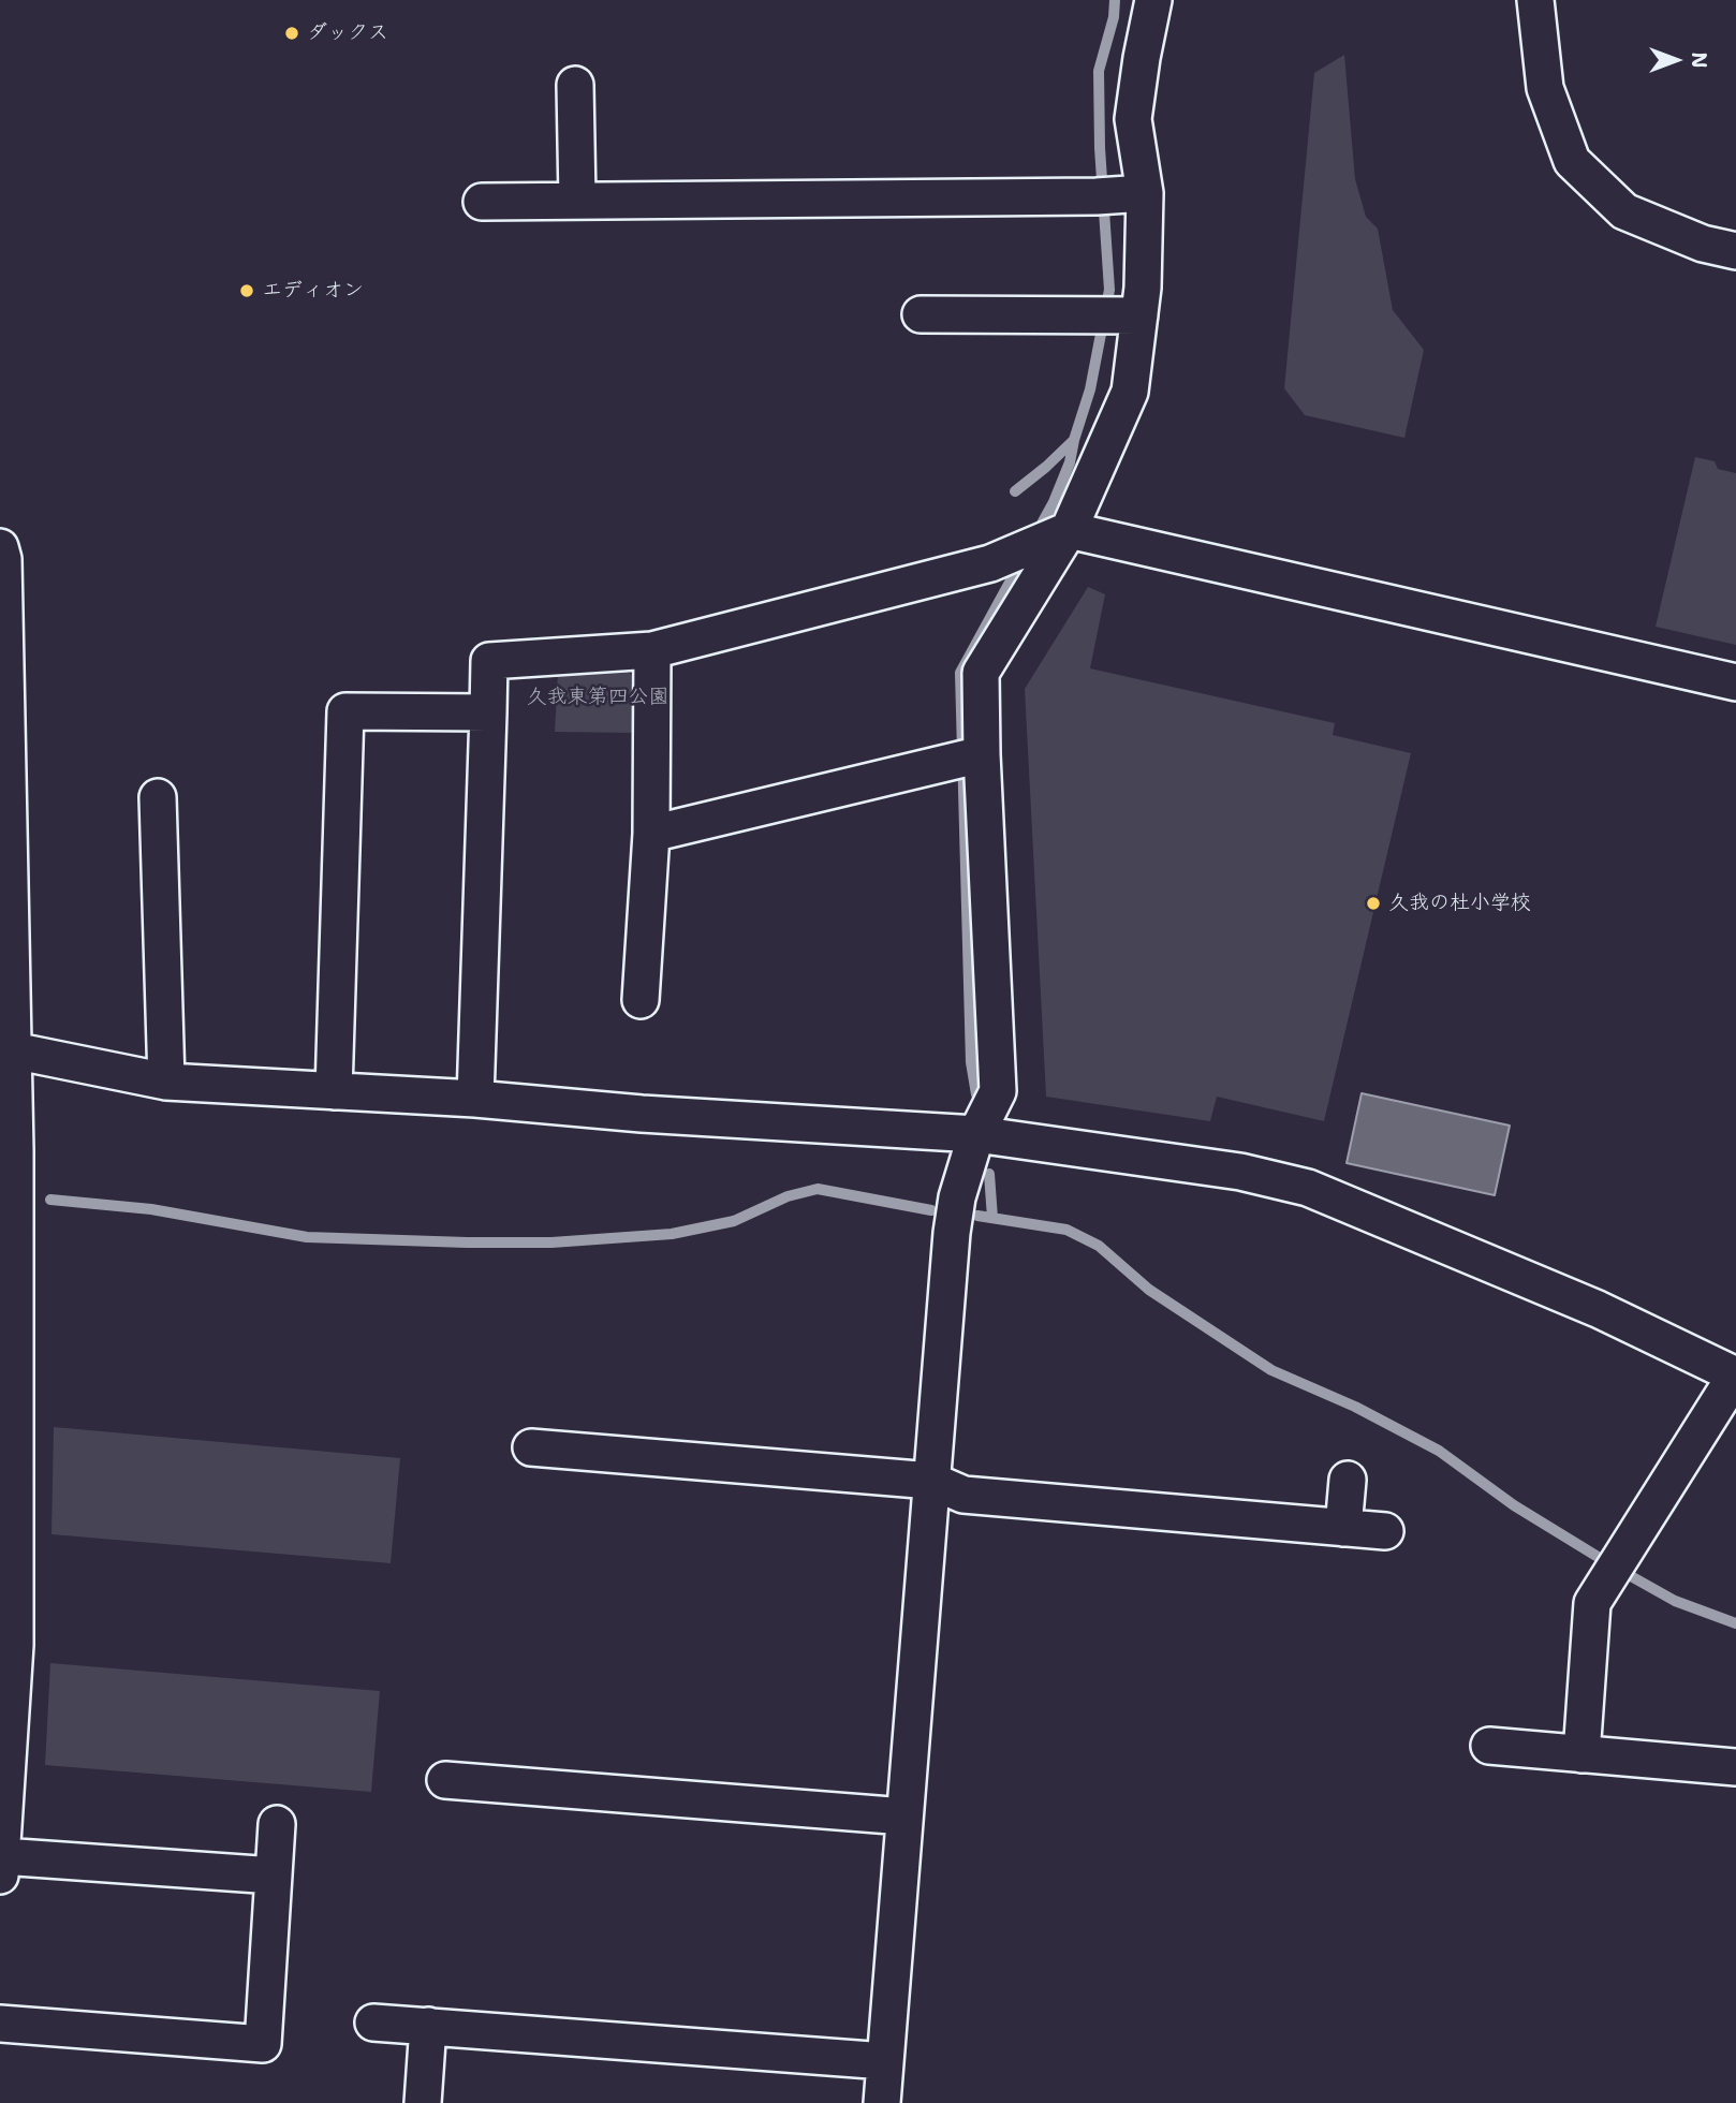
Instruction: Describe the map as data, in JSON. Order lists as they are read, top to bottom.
{
  "parks": ["久我東第四公園"],
  "places": ["ダックス", "エディオン", "久我の杜小学校"],
  "north": "right"
}
